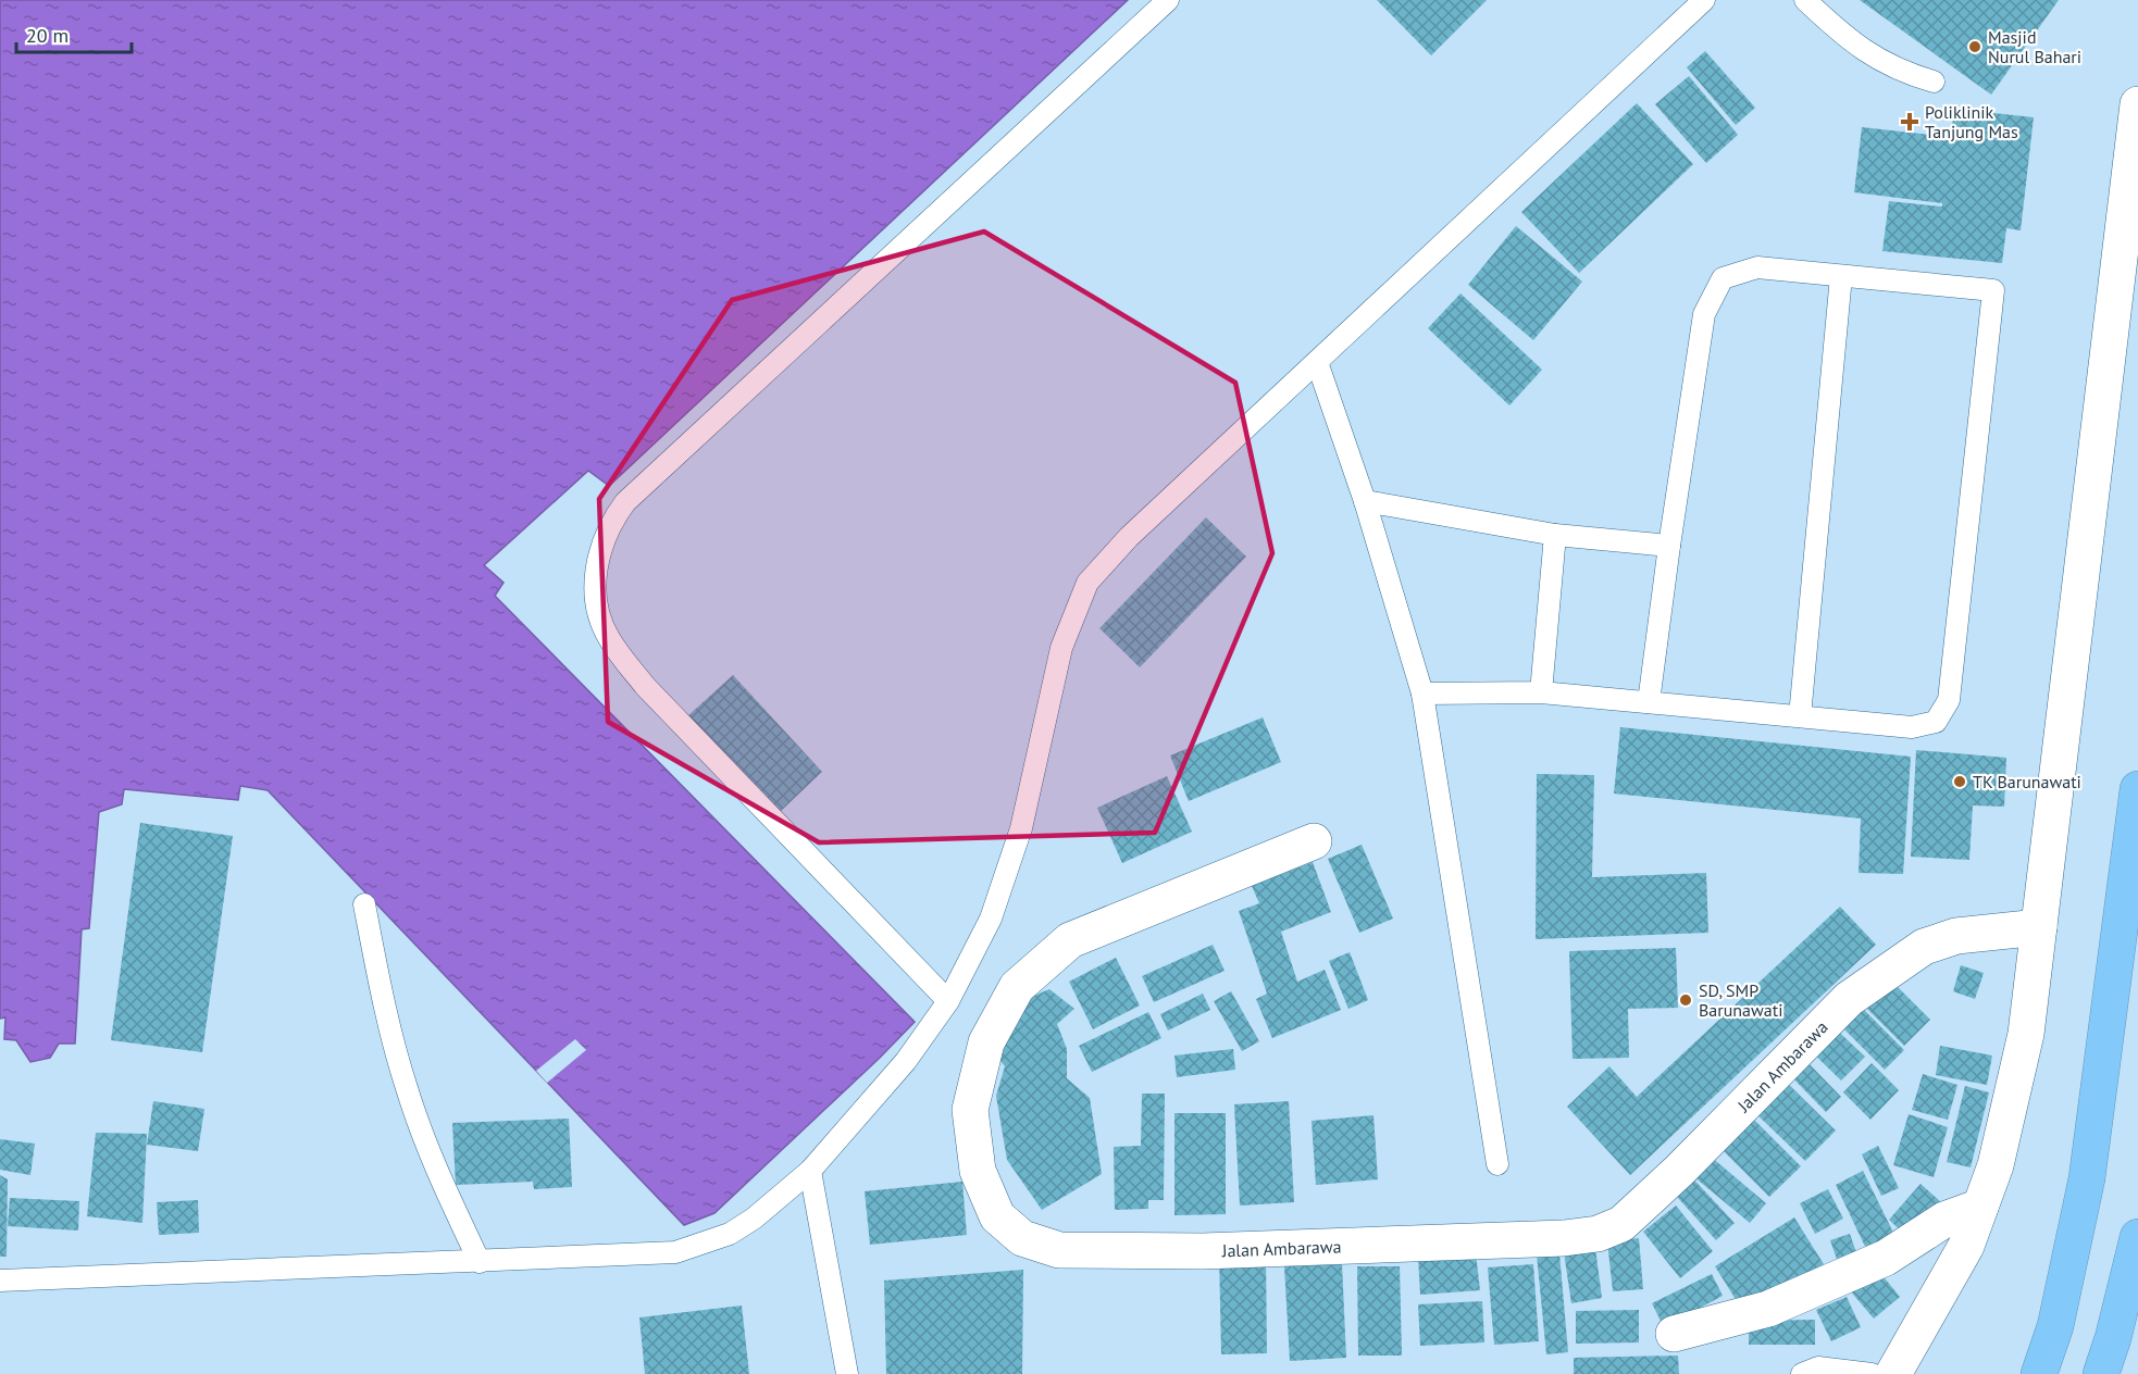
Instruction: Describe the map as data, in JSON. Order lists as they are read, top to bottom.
{
  "streets": {
    "street": ["Jalan Ambarawa"]
  },
  "places": {
    "other": ["Masjid Nurul Bahari", "TK Barunawati", "SD, SMP Barunawati"],
    "health": ["Poliklinik Tanjung Mas"]
  },
  "scale_bar": "20 m"
}
